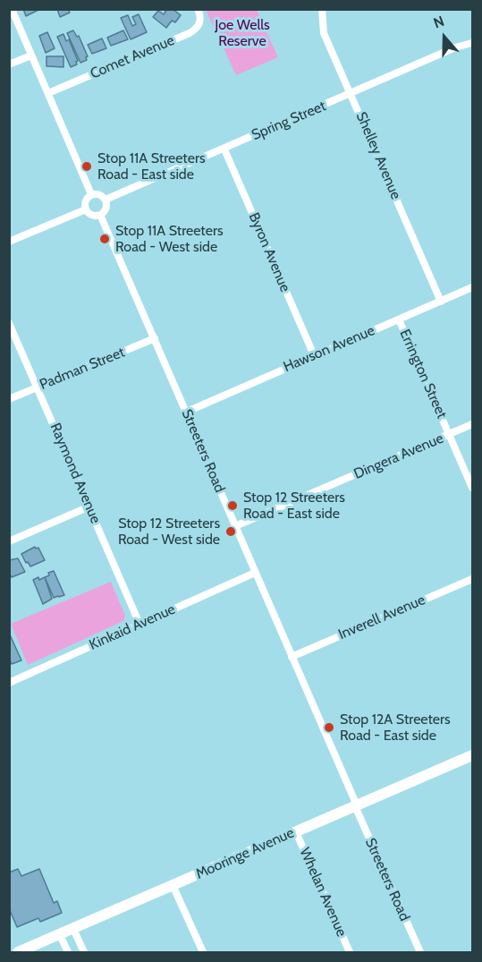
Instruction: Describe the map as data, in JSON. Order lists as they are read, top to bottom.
{
  "streets": {
    "street": [
      "Comet Avenue",
      "Spring Street",
      "Shelley Avenue",
      "Byron Avenue",
      "Hawson Avenue",
      "Padman Street",
      "Errington Street",
      "Streeters Road",
      "Dingera Avenue",
      "Raymond Avenue",
      "Inverell Avenue",
      "Kinkaid Avenue",
      "Mooringe Avenue",
      "Whelan Avenue"
    ]
  },
  "crossings": [
    ["Spring Street", "Shelley Avenue"],
    ["Spring Street", "Byron Avenue"],
    ["Spring Street", "Streeters Road"],
    ["Shelley Avenue", "Hawson Avenue"],
    ["Byron Avenue", "Hawson Avenue"],
    ["Hawson Avenue", "Errington Street"],
    ["Hawson Avenue", "Streeters Road"],
    ["Padman Street", "Streeters Road"],
    ["Padman Street", "Raymond Avenue"],
    ["Errington Street", "Dingera Avenue"],
    ["Streeters Road", "Dingera Avenue"],
    ["Streeters Road", "Inverell Avenue"],
    ["Streeters Road", "Kinkaid Avenue"],
    ["Streeters Road", "Mooringe Avenue"],
    ["Raymond Avenue", "Kinkaid Avenue"],
    ["Mooringe Avenue", "Whelan Avenue"]
  ],
  "parks": ["Joe Wells Reserve"],
  "places": [
    "Stop 11A Streeters Road - East side",
    "Stop 11A Streeters Road - West side",
    "Stop 12 Streeters Road - East side",
    "Stop 12 Streeters Road - West side",
    "Stop 12A Streeters Road - East side"
  ],
  "north": "top"
}
